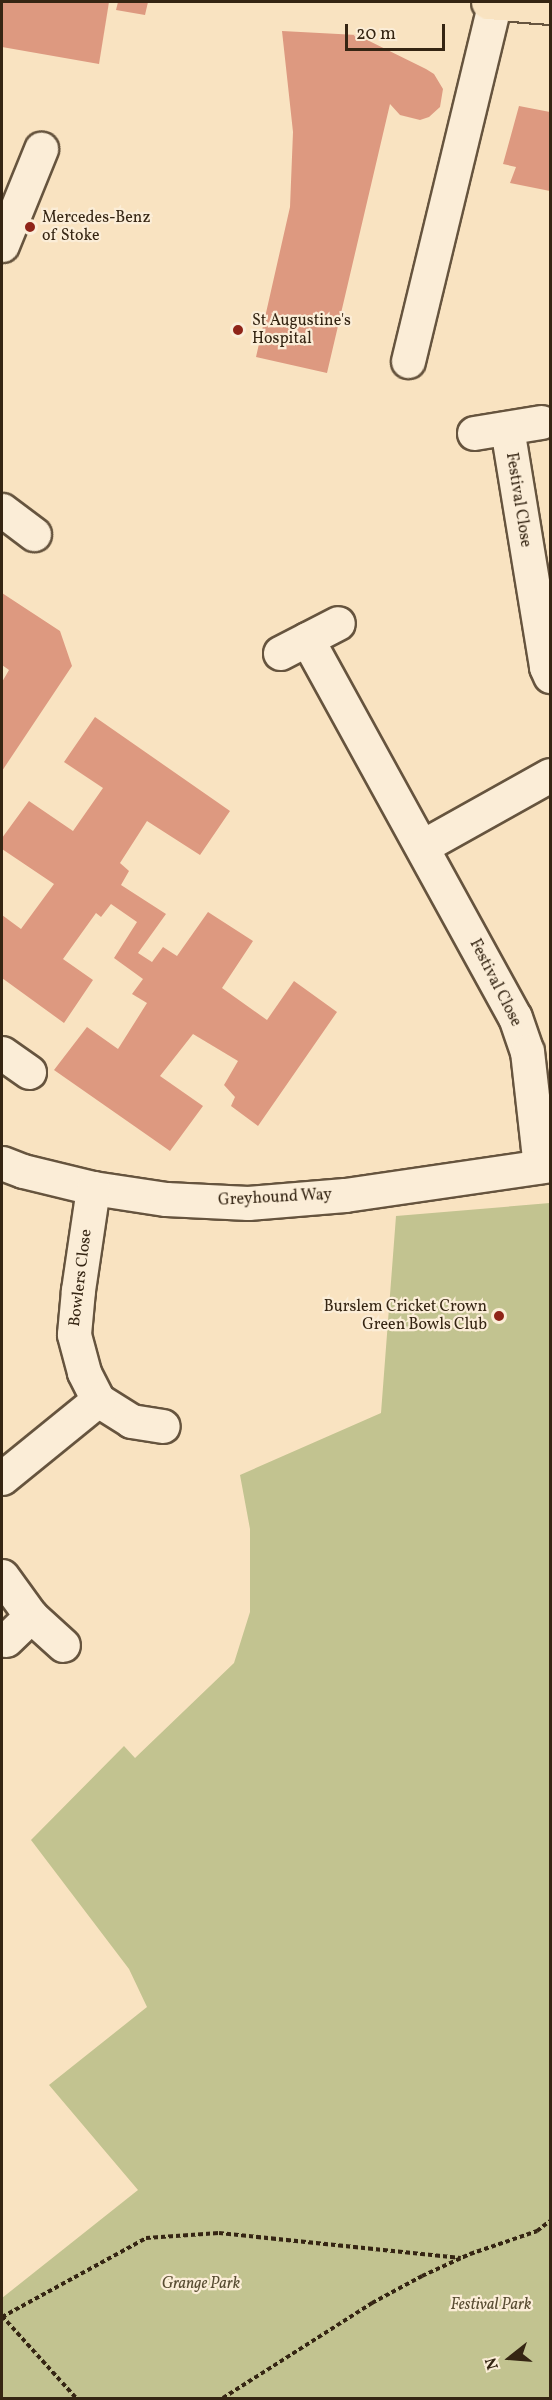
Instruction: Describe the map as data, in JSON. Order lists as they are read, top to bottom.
{
  "streets": {
    "street": ["Festival Close", "Greyhound Way", "Bowlers Close"]
  },
  "crossings": [
    ["Festival Close", "Greyhound Way"],
    ["Greyhound Way", "Bowlers Close"]
  ],
  "parks": ["Grange Park", "Festival Park"],
  "places": ["Mercedes-Benz of Stoke", "St Augustine's Hospital", "Burslem Cricket Crown Green Bowls Club"],
  "scale_bar": "20 m",
  "north": "left"
}
